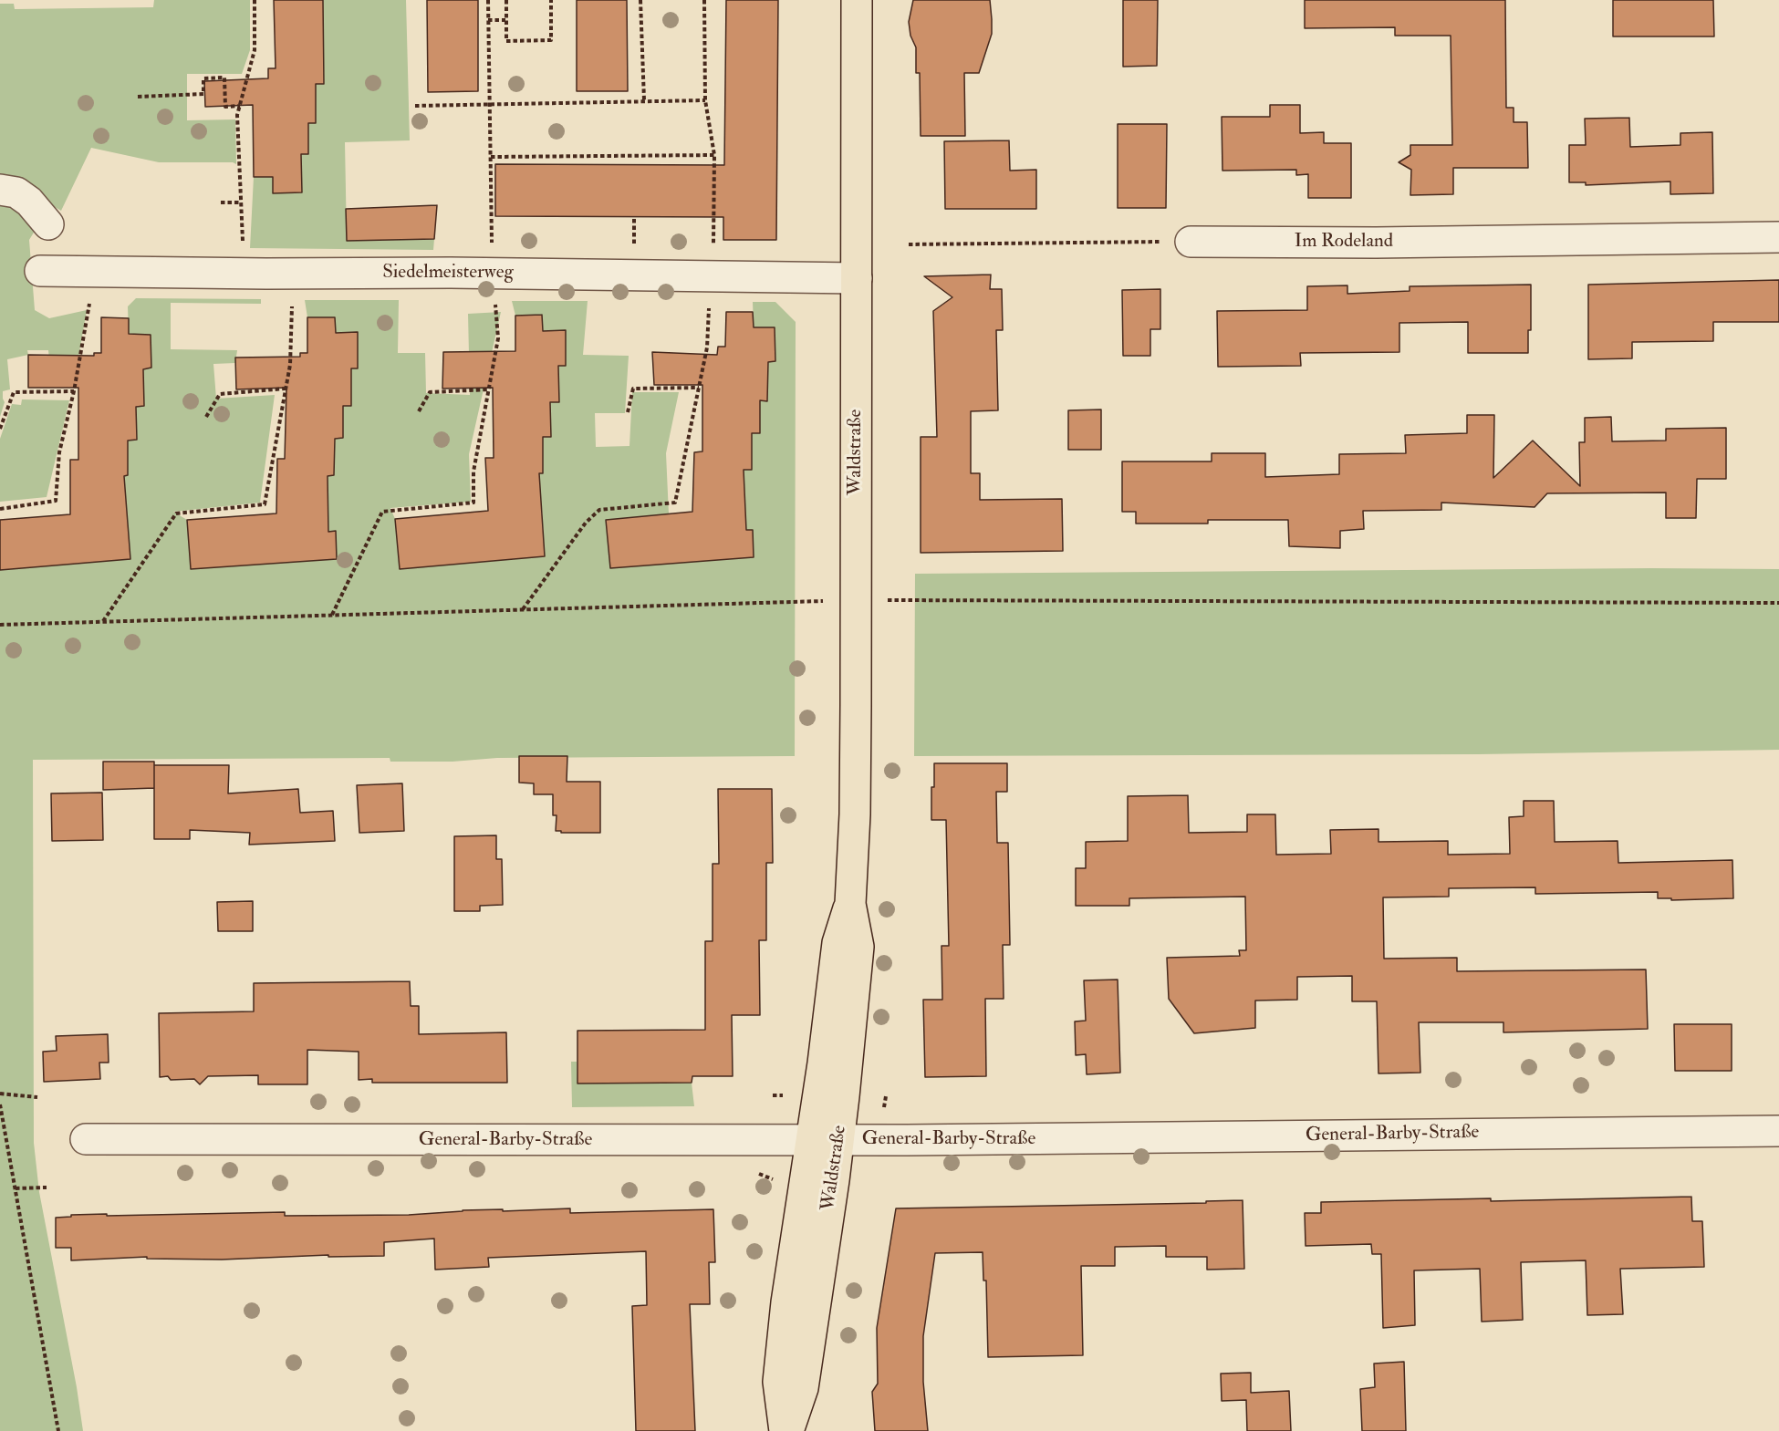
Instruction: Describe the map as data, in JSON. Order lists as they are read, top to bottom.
{
  "streets": {
    "main road": ["Waldstraße"],
    "street": ["Im Rodeland", "Siedelmeisterweg", "General-Barby-Straße"]
  },
  "crossings": [
    ["Siedelmeisterweg", "Waldstraße"],
    ["Waldstraße", "General-Barby-Straße"]
  ]
}
